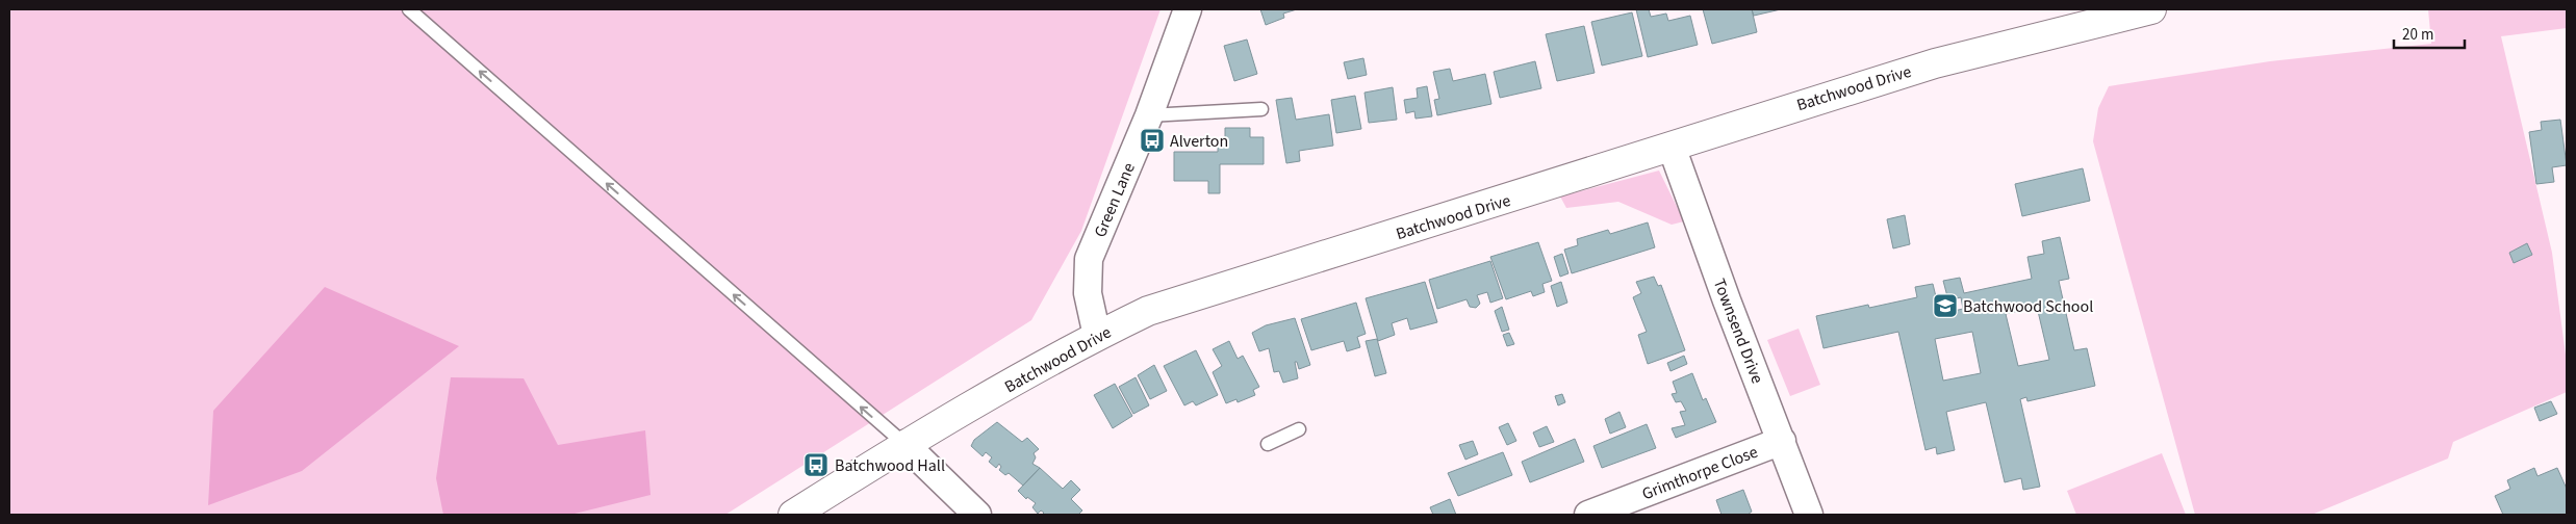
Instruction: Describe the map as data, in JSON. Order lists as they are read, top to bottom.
{
  "streets": {
    "street": [
      "Batchwood Drive",
      "Green Lane",
      "Townsend Drive",
      "Grimthorpe Close"
    ]
  },
  "crossings": [
    ["Batchwood Drive", "Green Lane"],
    ["Batchwood Drive", "Townsend Drive"],
    ["Townsend Drive", "Grimthorpe Close"]
  ],
  "places": {
    "bus stop": ["Alverton", "Batchwood Hall"],
    "school or university": ["Batchwood School"]
  },
  "scale_bar": "20 m"
}
